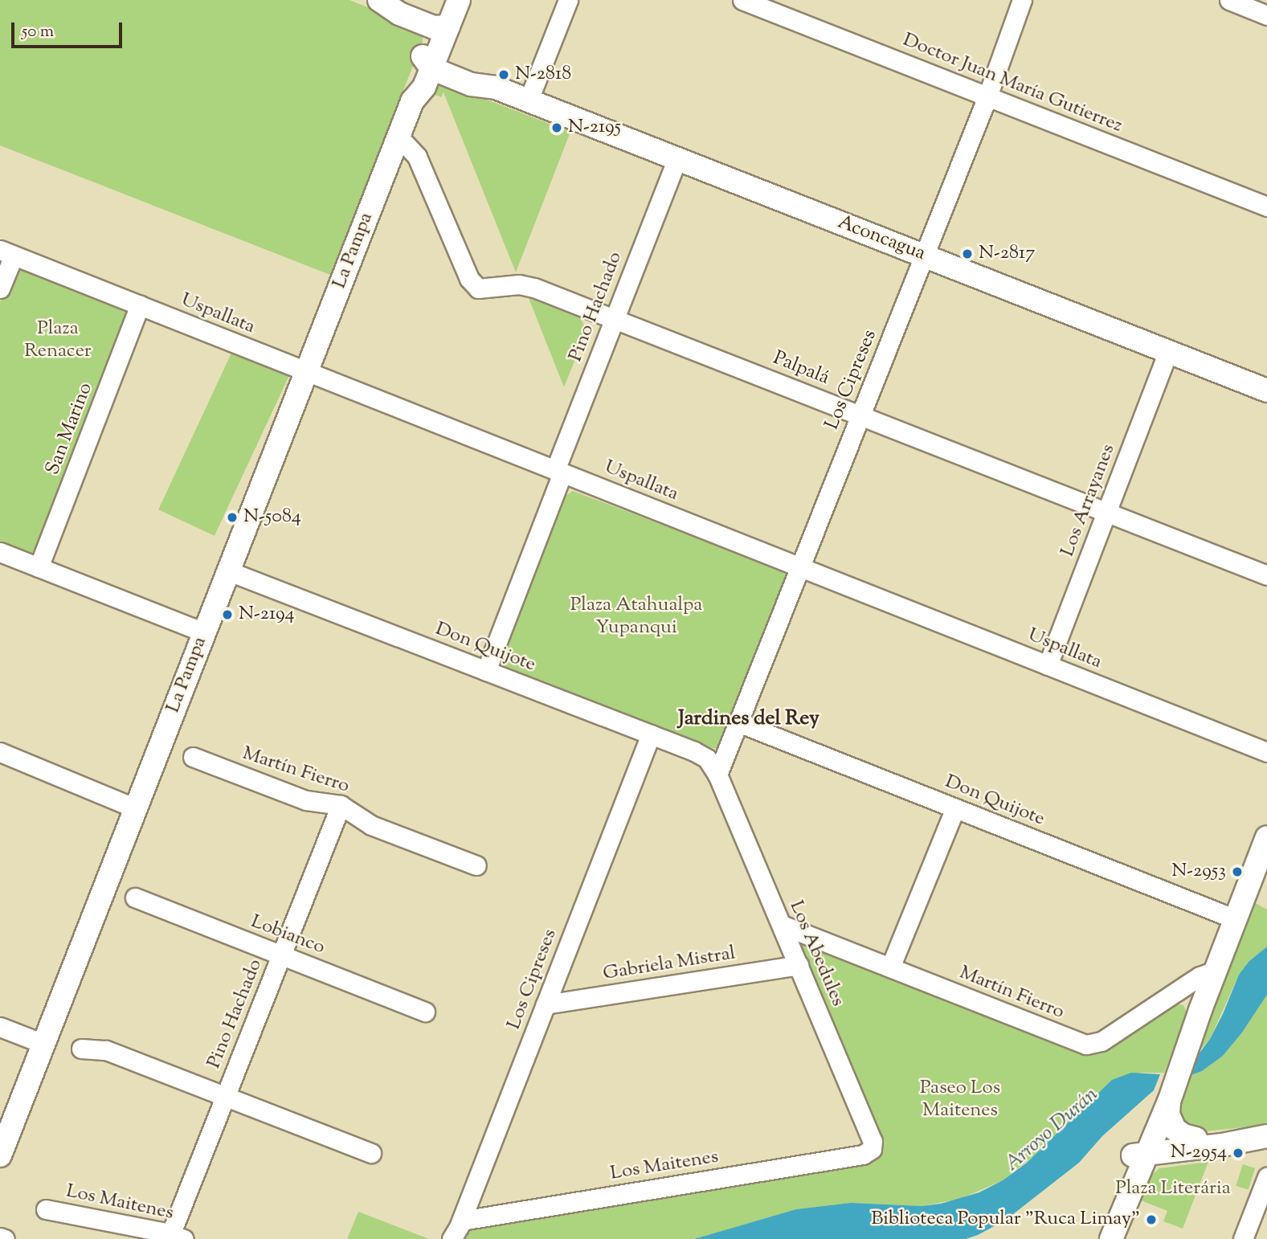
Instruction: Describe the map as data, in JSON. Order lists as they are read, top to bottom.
{
  "streets": {
    "street": [
      "Doctor Juan María Gutierrez",
      "Aconcagua",
      "La Pampa",
      "Pino Hachado",
      "Uspallata",
      "Palpalá",
      "Los Cipreses",
      "San Marino",
      "Los Arrayanes",
      "Don Quijote",
      "Martín Fierro",
      "Lobianco",
      "Los Abedules",
      "Gabriela Mistral",
      "Los Maitenes"
    ]
  },
  "crossings": [
    ["Doctor Juan María Gutierrez", "Los Cipreses"],
    ["Aconcagua", "La Pampa"],
    ["Aconcagua", "Pino Hachado"],
    ["Aconcagua", "Los Cipreses"],
    ["Aconcagua", "Los Arrayanes"],
    ["La Pampa", "Uspallata"],
    ["La Pampa", "Palpalá"],
    ["La Pampa", "Don Quijote"],
    ["Pino Hachado", "Uspallata"],
    ["Pino Hachado", "Palpalá"],
    ["Pino Hachado", "Don Quijote"],
    ["Pino Hachado", "Martín Fierro"],
    ["Pino Hachado", "Lobianco"],
    ["Pino Hachado", "Los Maitenes"],
    ["Uspallata", "Los Cipreses"],
    ["Uspallata", "San Marino"],
    ["Uspallata", "Los Arrayanes"],
    ["Palpalá", "Los Cipreses"],
    ["Palpalá", "Los Arrayanes"],
    ["Los Cipreses", "Don Quijote"],
    ["Los Cipreses", "Los Abedules"],
    ["Los Cipreses", "Gabriela Mistral"],
    ["Los Cipreses", "Los Maitenes"],
    ["Don Quijote", "Los Abedules"],
    ["Martín Fierro", "Los Abedules"],
    ["Los Abedules", "Gabriela Mistral"],
    ["Los Abedules", "Los Maitenes"]
  ],
  "districts": ["Jardines del Rey"],
  "water": ["Arroyo Durán"],
  "parks": [
    "Plaza Renacer",
    "Plaza Atahualpa Yupanqui",
    "Paseo Los Maitenes",
    "Plaza Literária"
  ],
  "places": [
    "N-2818",
    "N-2195",
    "N-2817",
    "N-5084",
    "N-2194",
    "N-2953",
    "N-2954",
    "Biblioteca Popular \"Ruca Limay\""
  ],
  "scale_bar": "50 m"
}
